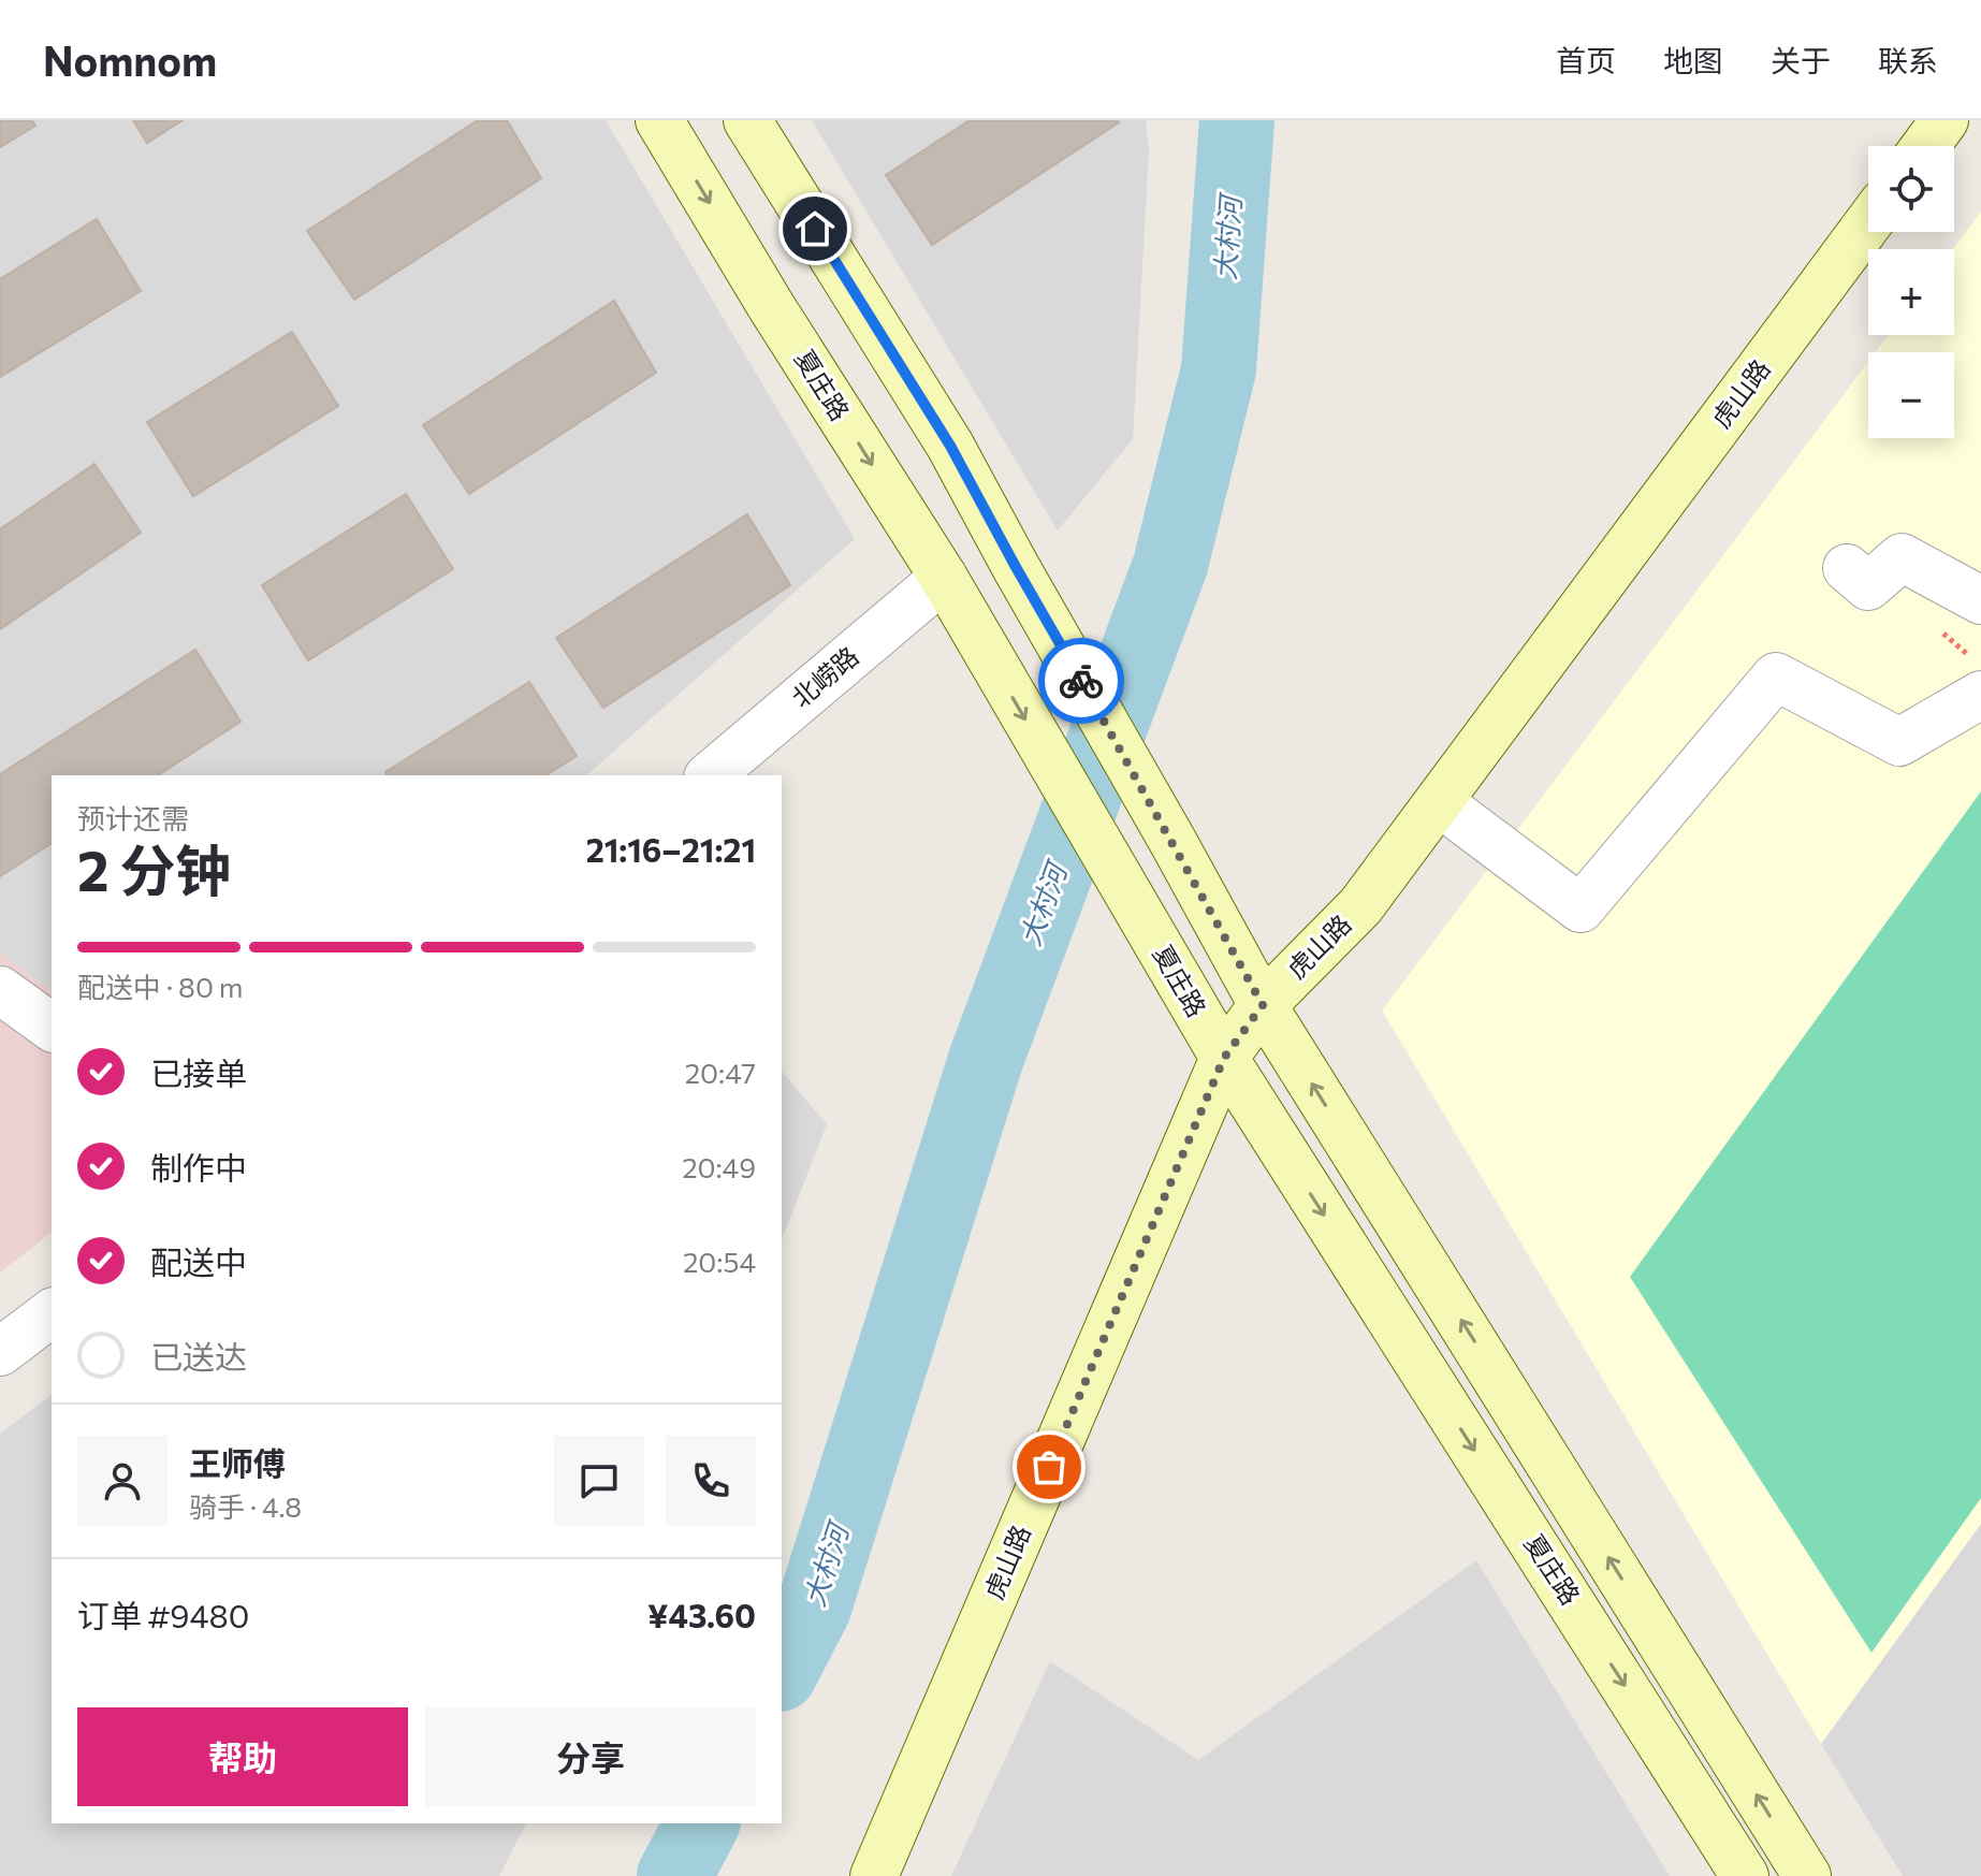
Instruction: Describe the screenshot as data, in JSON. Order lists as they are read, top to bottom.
{
  "streets": {
    "main road": ["夏庄路", "虎山路"],
    "street": ["北崂路"]
  },
  "crossings": [
    ["夏庄路", "虎山路"],
    ["夏庄路", "北崂路"]
  ],
  "water": ["大村河"],
  "page": {
    "header": "Nomnom",
    "nav": [
      "首页",
      "地图",
      "关于",
      "联系"
    ],
    "map_buttons": ["+", "−"],
    "heading": ["2 分钟", "预计还需", "21:16–21:21"],
    "panel": [
      "王师傅",
      "骑手 · 4.8",
      "订单 #9480",
      "¥43.60"
    ],
    "bar": "配送中 · 80 m",
    "list": [
      ["已接单", "20:47"],
      ["制作中", "20:49"],
      ["配送中", "20:54"],
      "已送达"
    ],
    "buttons": ["帮助", "分享"]
  }
}
